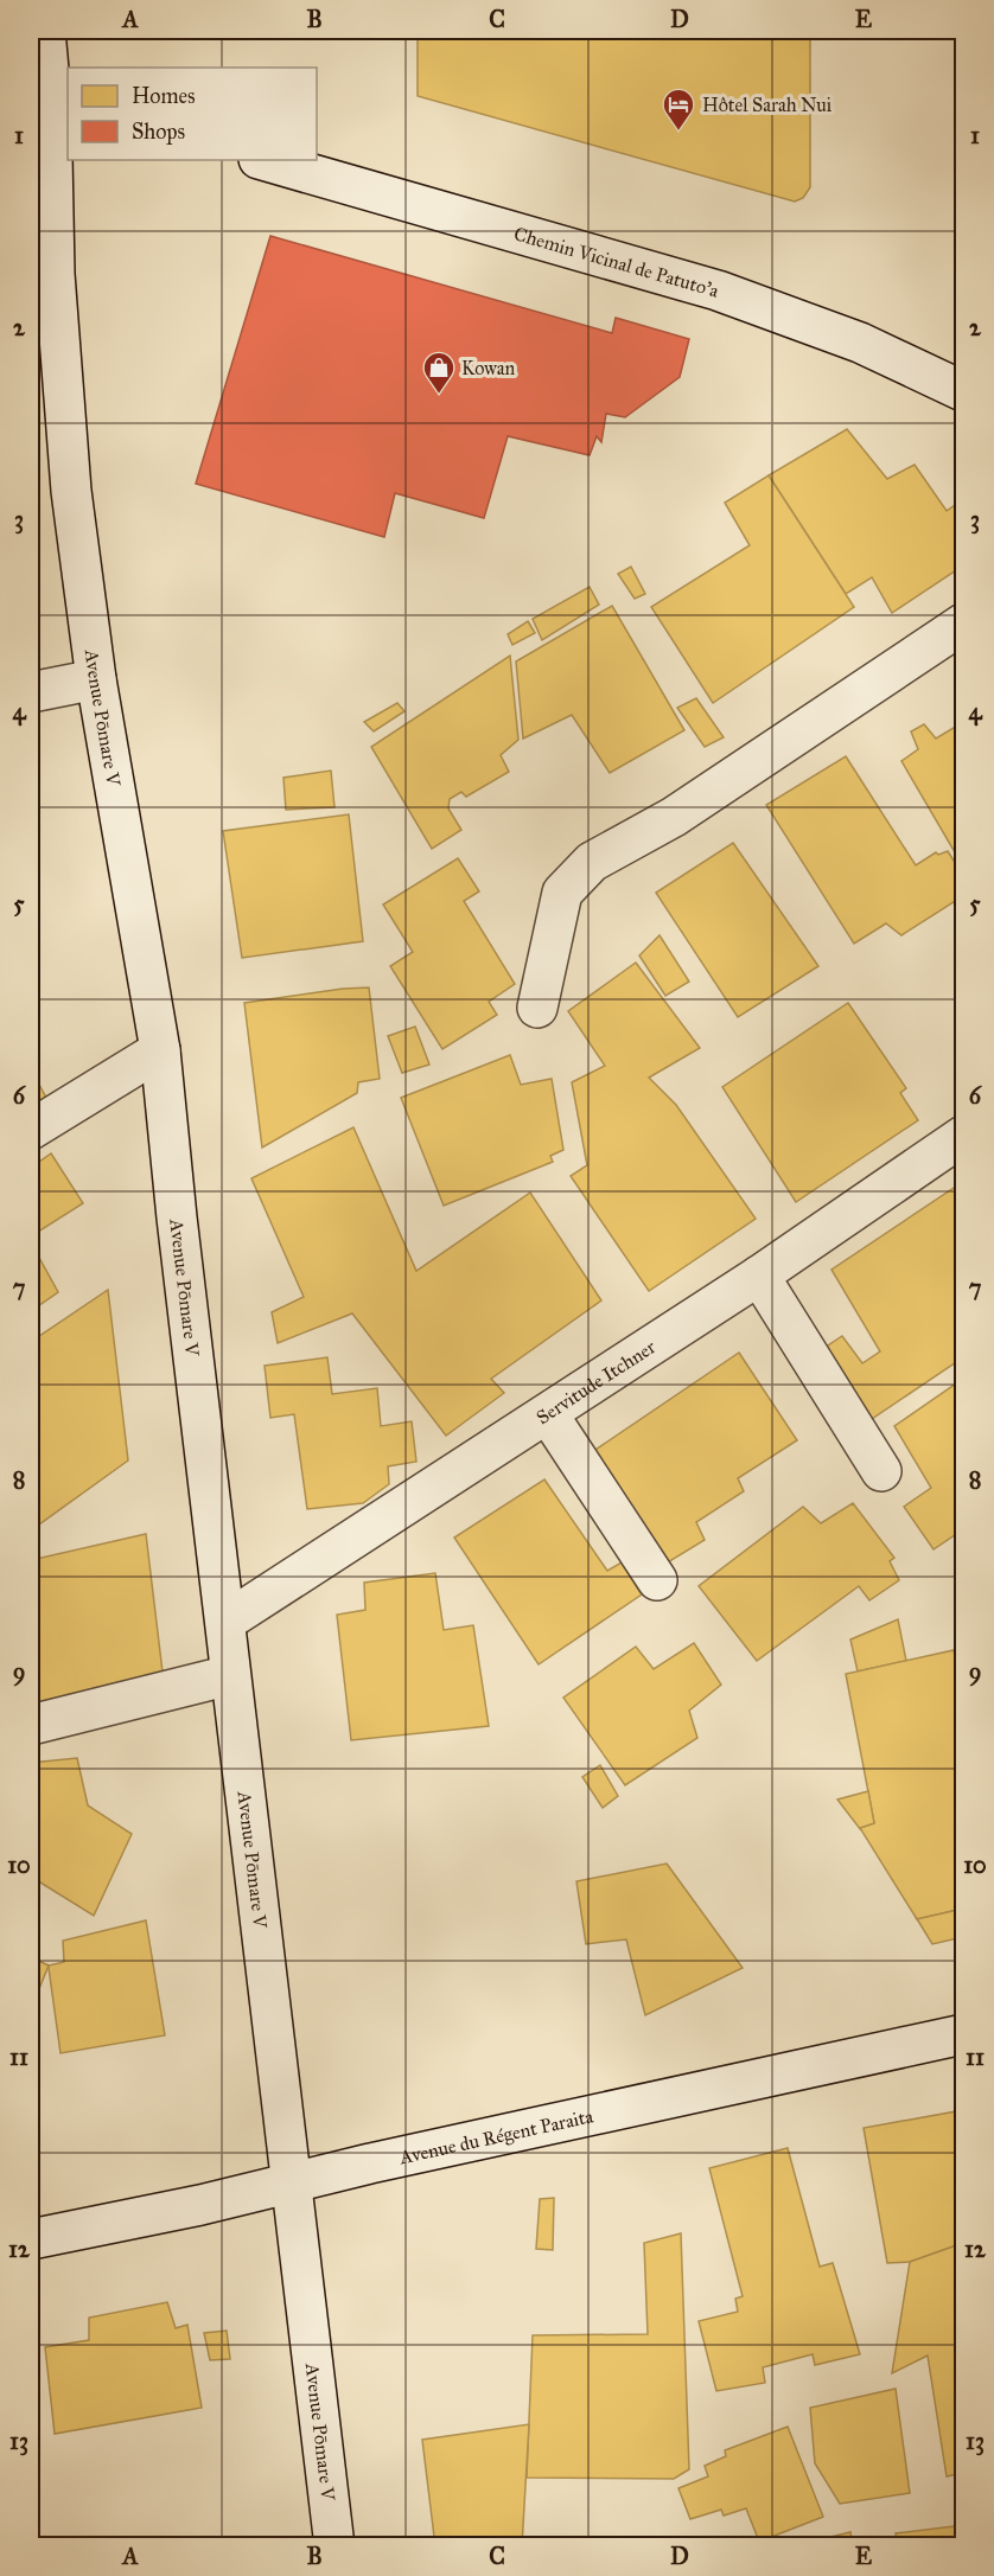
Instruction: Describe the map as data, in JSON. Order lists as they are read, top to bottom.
{
  "streets": {
    "main road": [
      "Chemin Vicinal de Patuto'a",
      "Avenue Pōmare V",
      "Servitude Itchner",
      "Avenue du Régent Paraita"
    ]
  },
  "crossings": [
    ["Avenue Pōmare V", "Servitude Itchner"],
    ["Avenue Pōmare V", "Avenue du Régent Paraita"]
  ],
  "places": {
    "hotel": ["Hôtel Sarah Nui"],
    "shop": ["Kowan"]
  },
  "legend": ["Homes", "Shops"],
  "grid": {
    "columns": [
      "A",
      "B",
      "C",
      "D",
      "E"
    ],
    "rows": [
      "1",
      "2",
      "3",
      "4",
      "5",
      "6",
      "7",
      "8",
      "9",
      "10",
      "11",
      "12",
      "13"
    ]
  }
}
